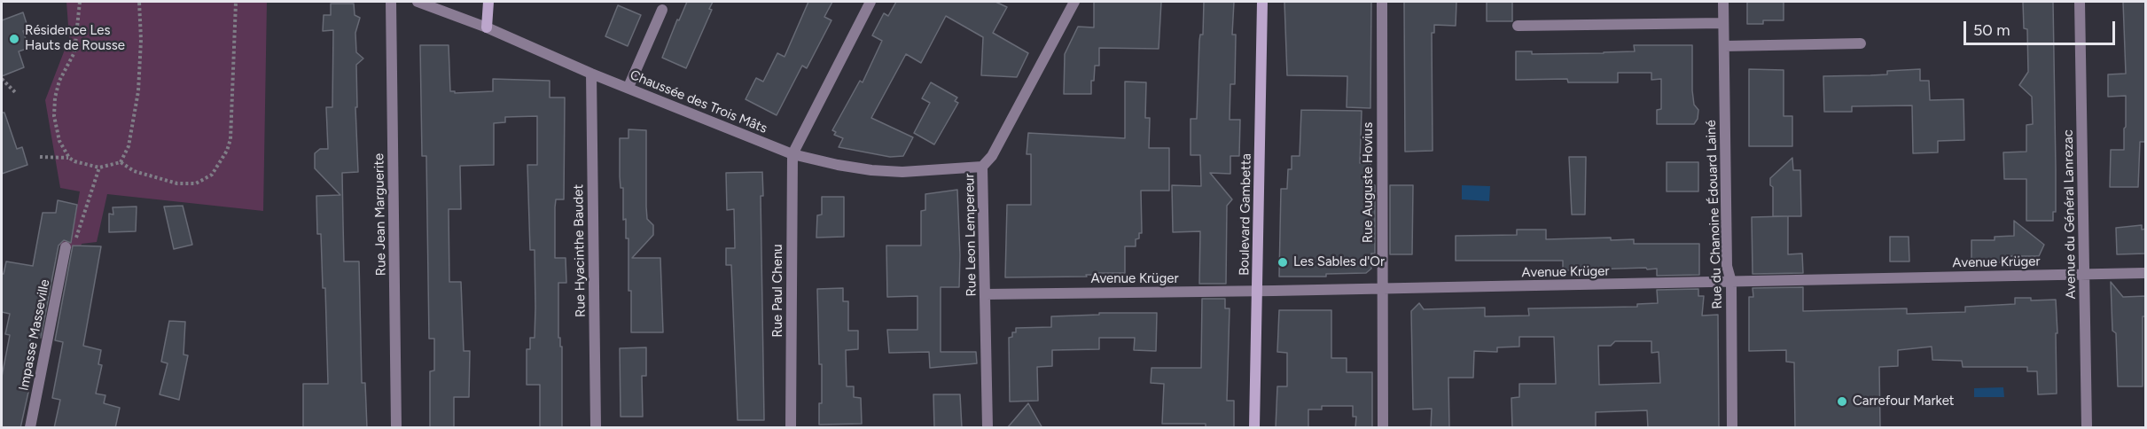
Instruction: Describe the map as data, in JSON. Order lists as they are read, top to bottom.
{
  "streets": {
    "main road": ["Boulevard Gambetta"],
    "street": [
      "Chaussée des Trois Mâts",
      "Rue Auguste Hovius",
      "Rue Jean Marguerite",
      "Rue du Chanoine Édouard Lainé",
      "Avenue du Général Lanrezac",
      "Rue Leon Lempereur",
      "Rue Hyacinthe Baudet",
      "Avenue Krüger",
      "Rue Paul Chenu",
      "Impasse Masseville"
    ]
  },
  "crossings": [
    ["Chaussée des Trois Mâts", "Rue Leon Lempereur"],
    ["Chaussée des Trois Mâts", "Rue Hyacinthe Baudet"],
    ["Chaussée des Trois Mâts", "Rue Paul Chenu"],
    ["Rue Auguste Hovius", "Avenue Krüger"],
    ["Boulevard Gambetta", "Avenue Krüger"],
    ["Rue du Chanoine Édouard Lainé", "Avenue Krüger"],
    ["Avenue du Général Lanrezac", "Avenue Krüger"],
    ["Rue Leon Lempereur", "Avenue Krüger"]
  ],
  "places": ["Résidence Les Hauts de Rousse", "Les Sables d'Or", "Carrefour Market"],
  "scale_bar": "50 m"
}
